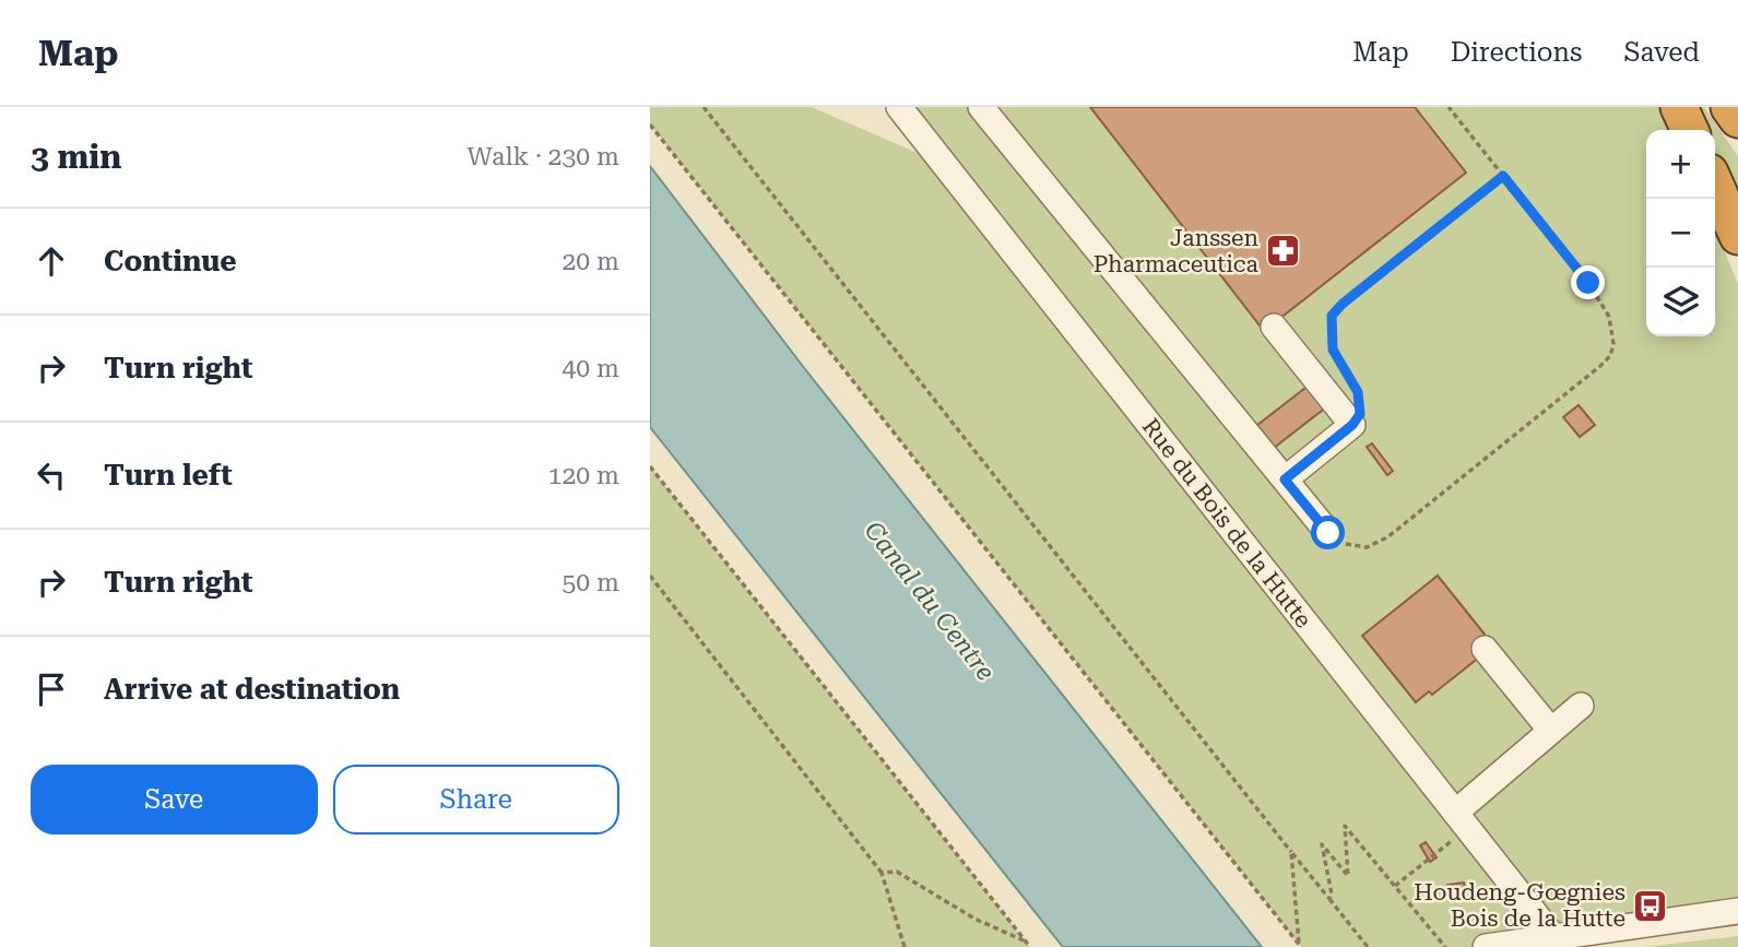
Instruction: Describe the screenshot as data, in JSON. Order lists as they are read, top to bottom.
{
  "streets": {
    "street": ["Rue du Bois de la Hutte"]
  },
  "water": ["Canal du Centre"],
  "places": {
    "pharmacy": ["Janssen Pharmaceutica"],
    "bus stop": ["Houdeng-Gœgnies Bois de la Hutte"]
  },
  "page": {
    "header": "Map",
    "nav": ["Map", "Directions", "Saved"],
    "heading": ["3 min", "Walk · 230 m"],
    "map_buttons": ["+", "−"],
    "list": [
      ["Continue", "20 m"],
      ["Turn right", "40 m"],
      ["Turn left", "120 m"],
      ["Turn right", "50 m"],
      "Arrive at destination"
    ],
    "buttons": ["Save", "Share"]
  }
}
